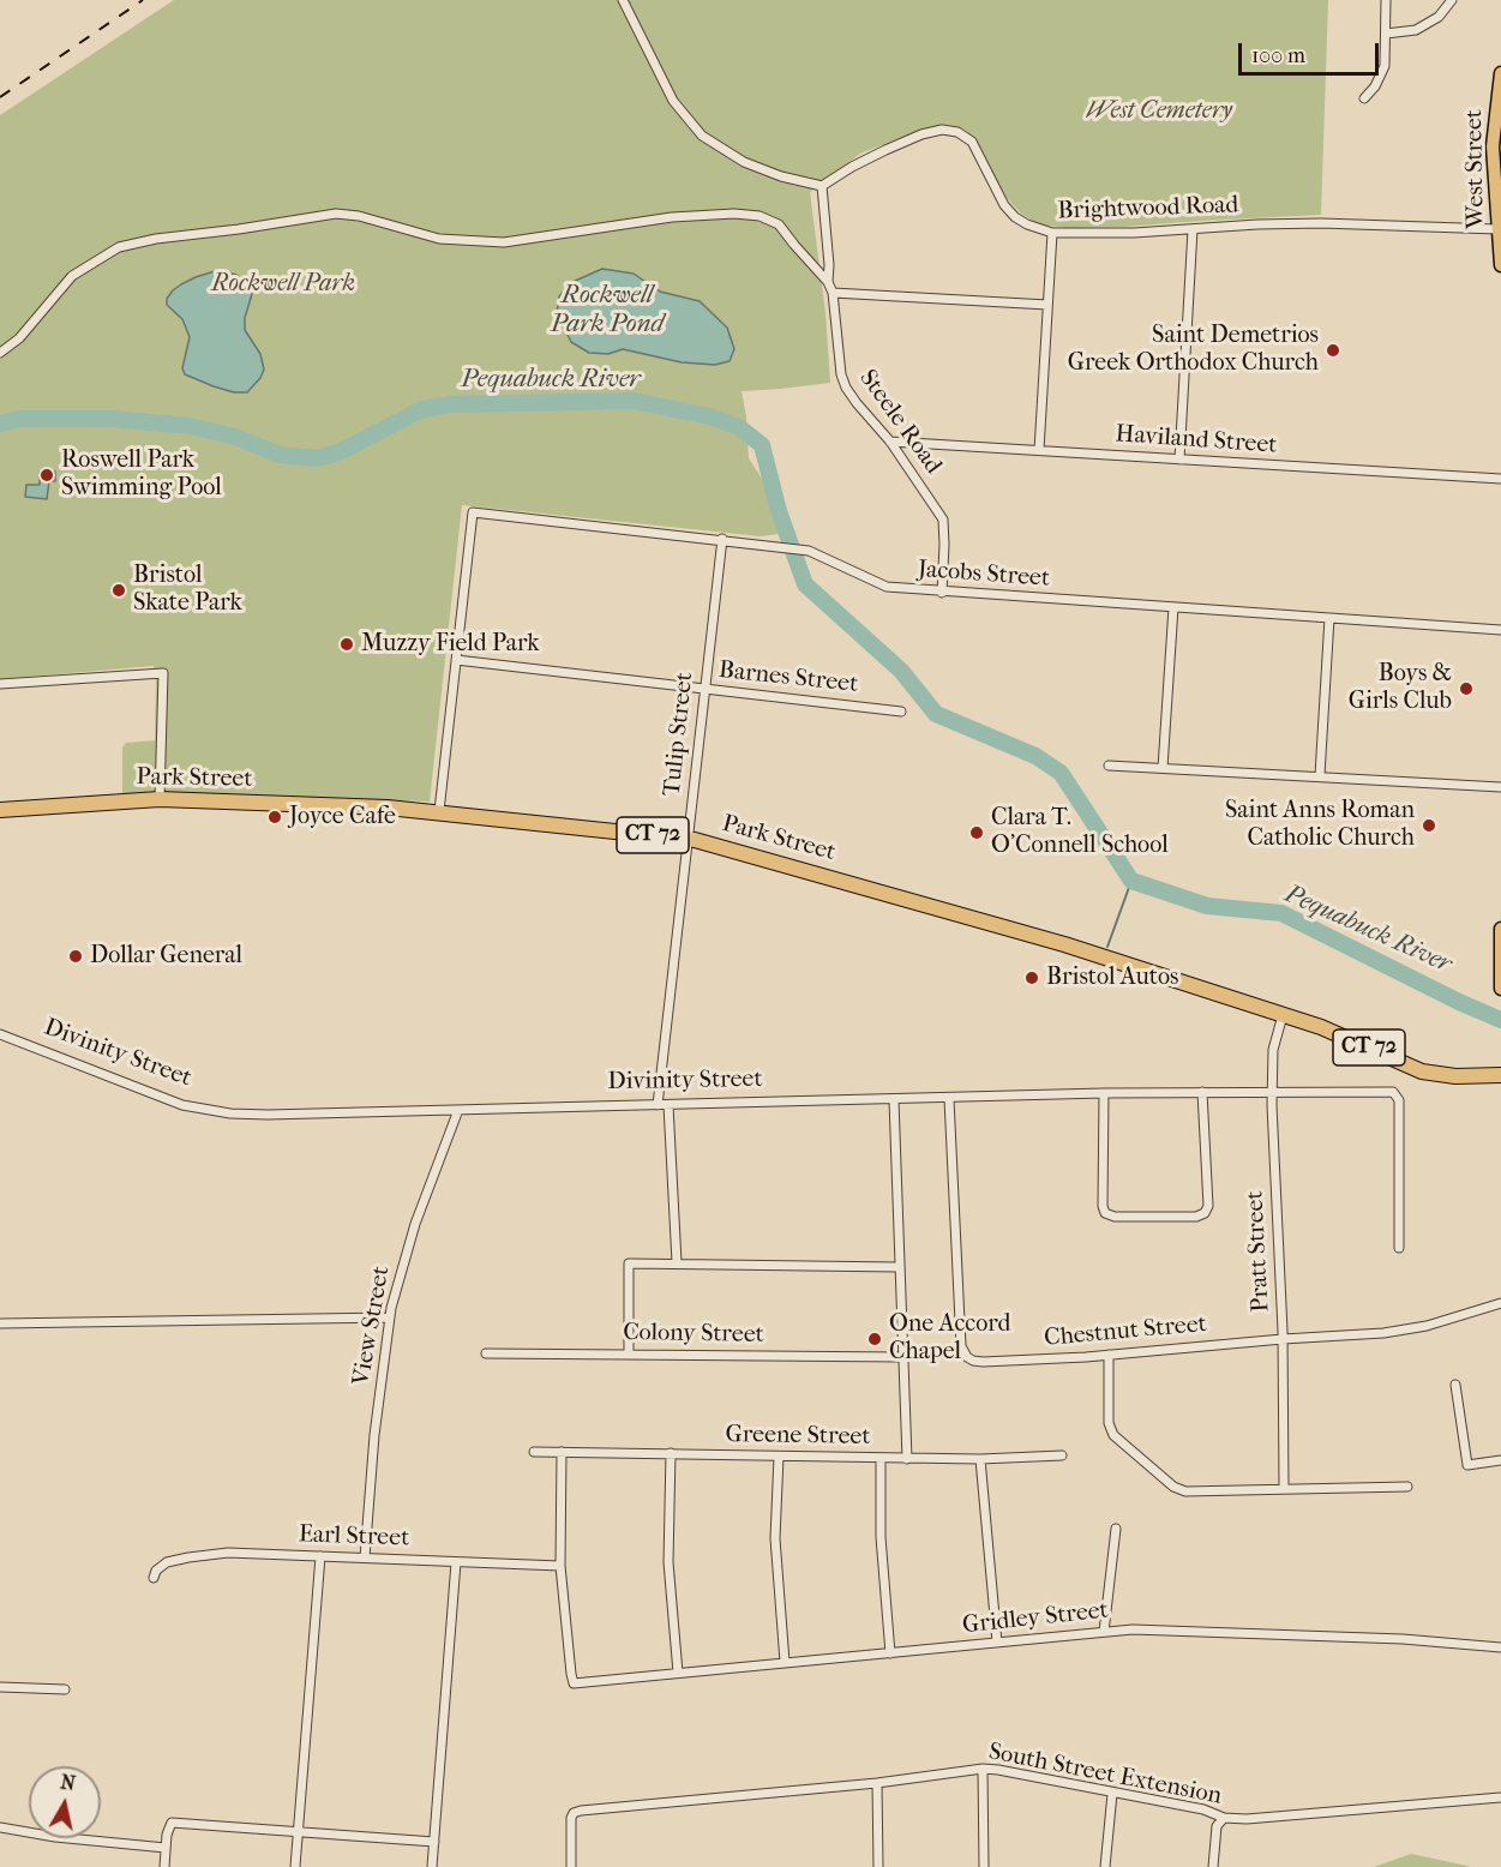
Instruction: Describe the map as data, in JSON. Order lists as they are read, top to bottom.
{
  "streets": {
    "highway": ["Park Street", "CT 72"],
    "main road": ["West Street"],
    "street": [
      "Brightwood Road",
      "Steele Road",
      "Haviland Street",
      "Jacobs Street",
      "Barnes Street",
      "Tulip Street",
      "Divinity Street",
      "Pratt Street",
      "View Street",
      "Chestnut Street",
      "Colony Street",
      "Greene Street",
      "Earl Street",
      "Gridley Street",
      "South Street Extension"
    ]
  },
  "crossings": [
    ["West Street", "Brightwood Road"],
    ["Brightwood Road", "Steele Road"],
    ["Steele Road", "Haviland Street"],
    ["Steele Road", "Jacobs Street"],
    ["Jacobs Street", "Barnes Street"],
    ["Jacobs Street", "Tulip Street"],
    ["Barnes Street", "Tulip Street"],
    ["Tulip Street", "Park Street"],
    ["Tulip Street", "Divinity Street"],
    ["Park Street", "Pratt Street"],
    ["Divinity Street", "Pratt Street"],
    ["Divinity Street", "View Street"],
    ["Divinity Street", "Chestnut Street"],
    ["Pratt Street", "Chestnut Street"],
    ["View Street", "Earl Street"],
    ["Earl Street", "Gridley Street"]
  ],
  "water": ["Rockwell Park Pond", "Pequabuck River"],
  "parks": ["West Cemetery", "Rockwell Park"],
  "places": [
    "Saint Demetrios Greek Orthodox Church",
    "Roswell Park Swimming Pool",
    "Bristol Skate Park",
    "Muzzy Field Park",
    "Boys & Girls Club",
    "Joyce Cafe",
    "Saint Anns Roman Catholic Church",
    "Clara T. O'Connell School",
    "Dollar General",
    "Bristol Autos",
    "One Accord Chapel"
  ],
  "scale_bar": "100 m",
  "north": "top"
}
